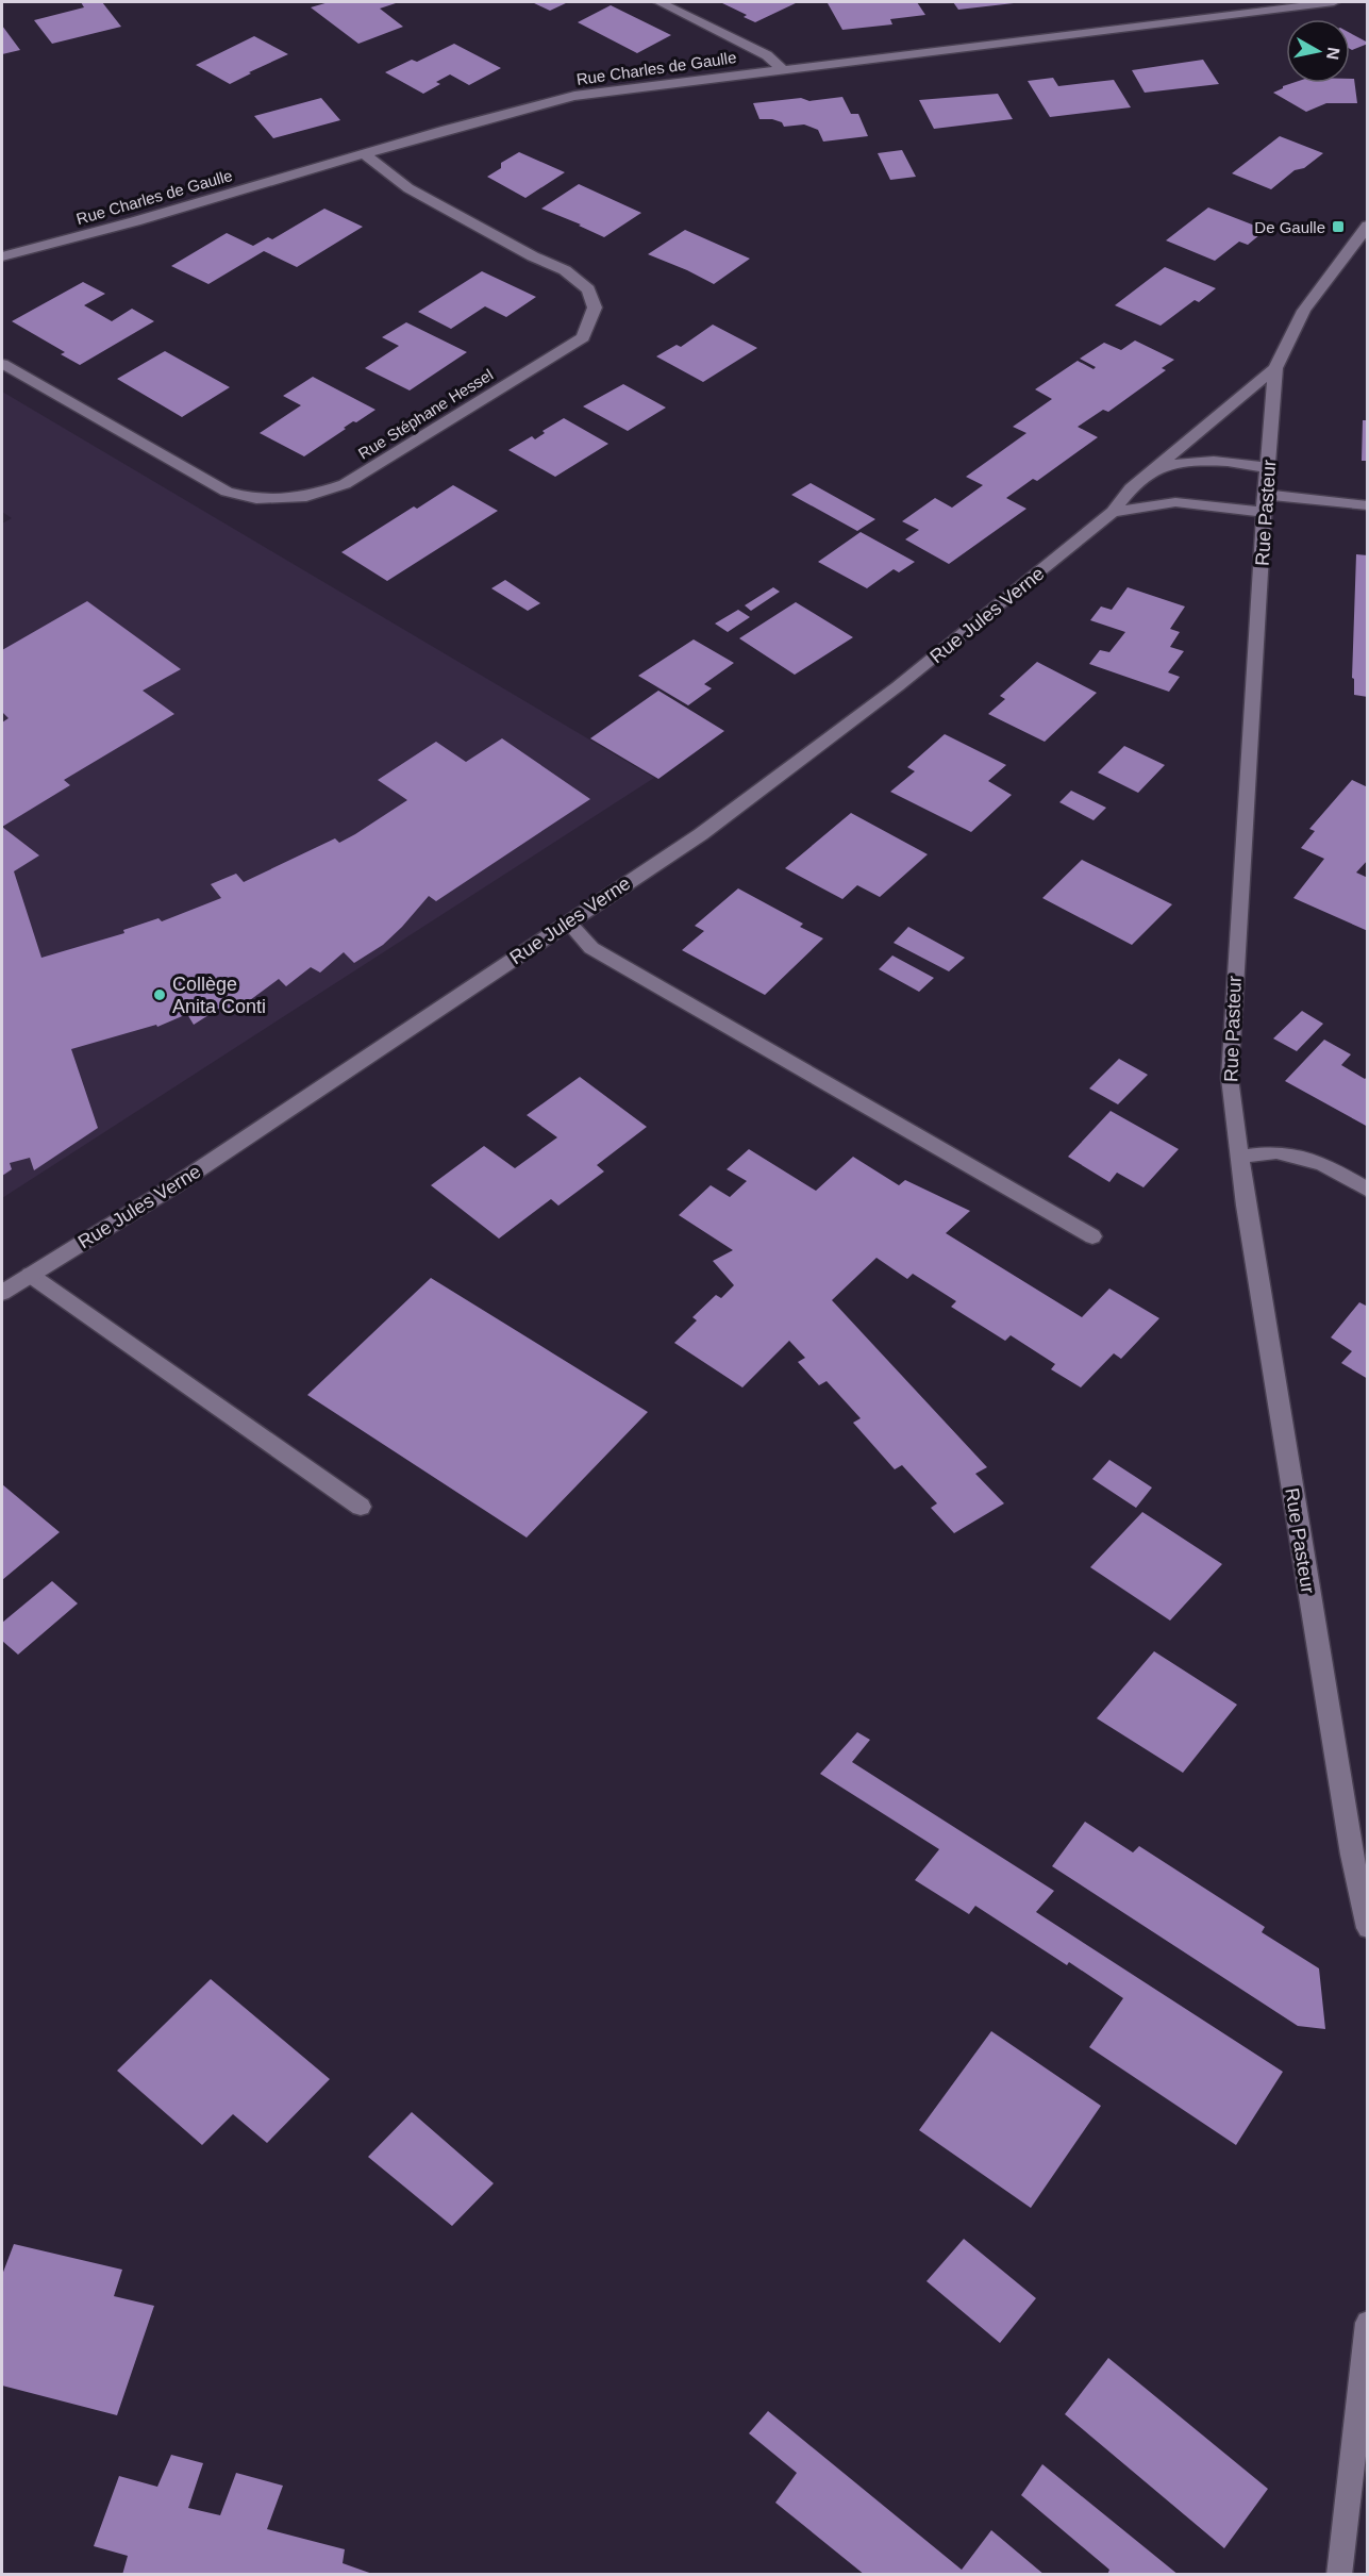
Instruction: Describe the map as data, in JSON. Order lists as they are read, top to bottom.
{
  "streets": {
    "street": [
      "Rue Charles de Gaulle",
      "Rue Stéphane Hessel",
      "Rue Pasteur",
      "Rue Jules Verne"
    ]
  },
  "crossings": [
    ["Rue Charles de Gaulle", "Rue Stéphane Hessel"],
    ["Rue Pasteur", "Rue Jules Verne"]
  ],
  "places": {
    "transit": ["De Gaulle"],
    "other": ["Collège Anita Conti"]
  },
  "north": "right"
}
